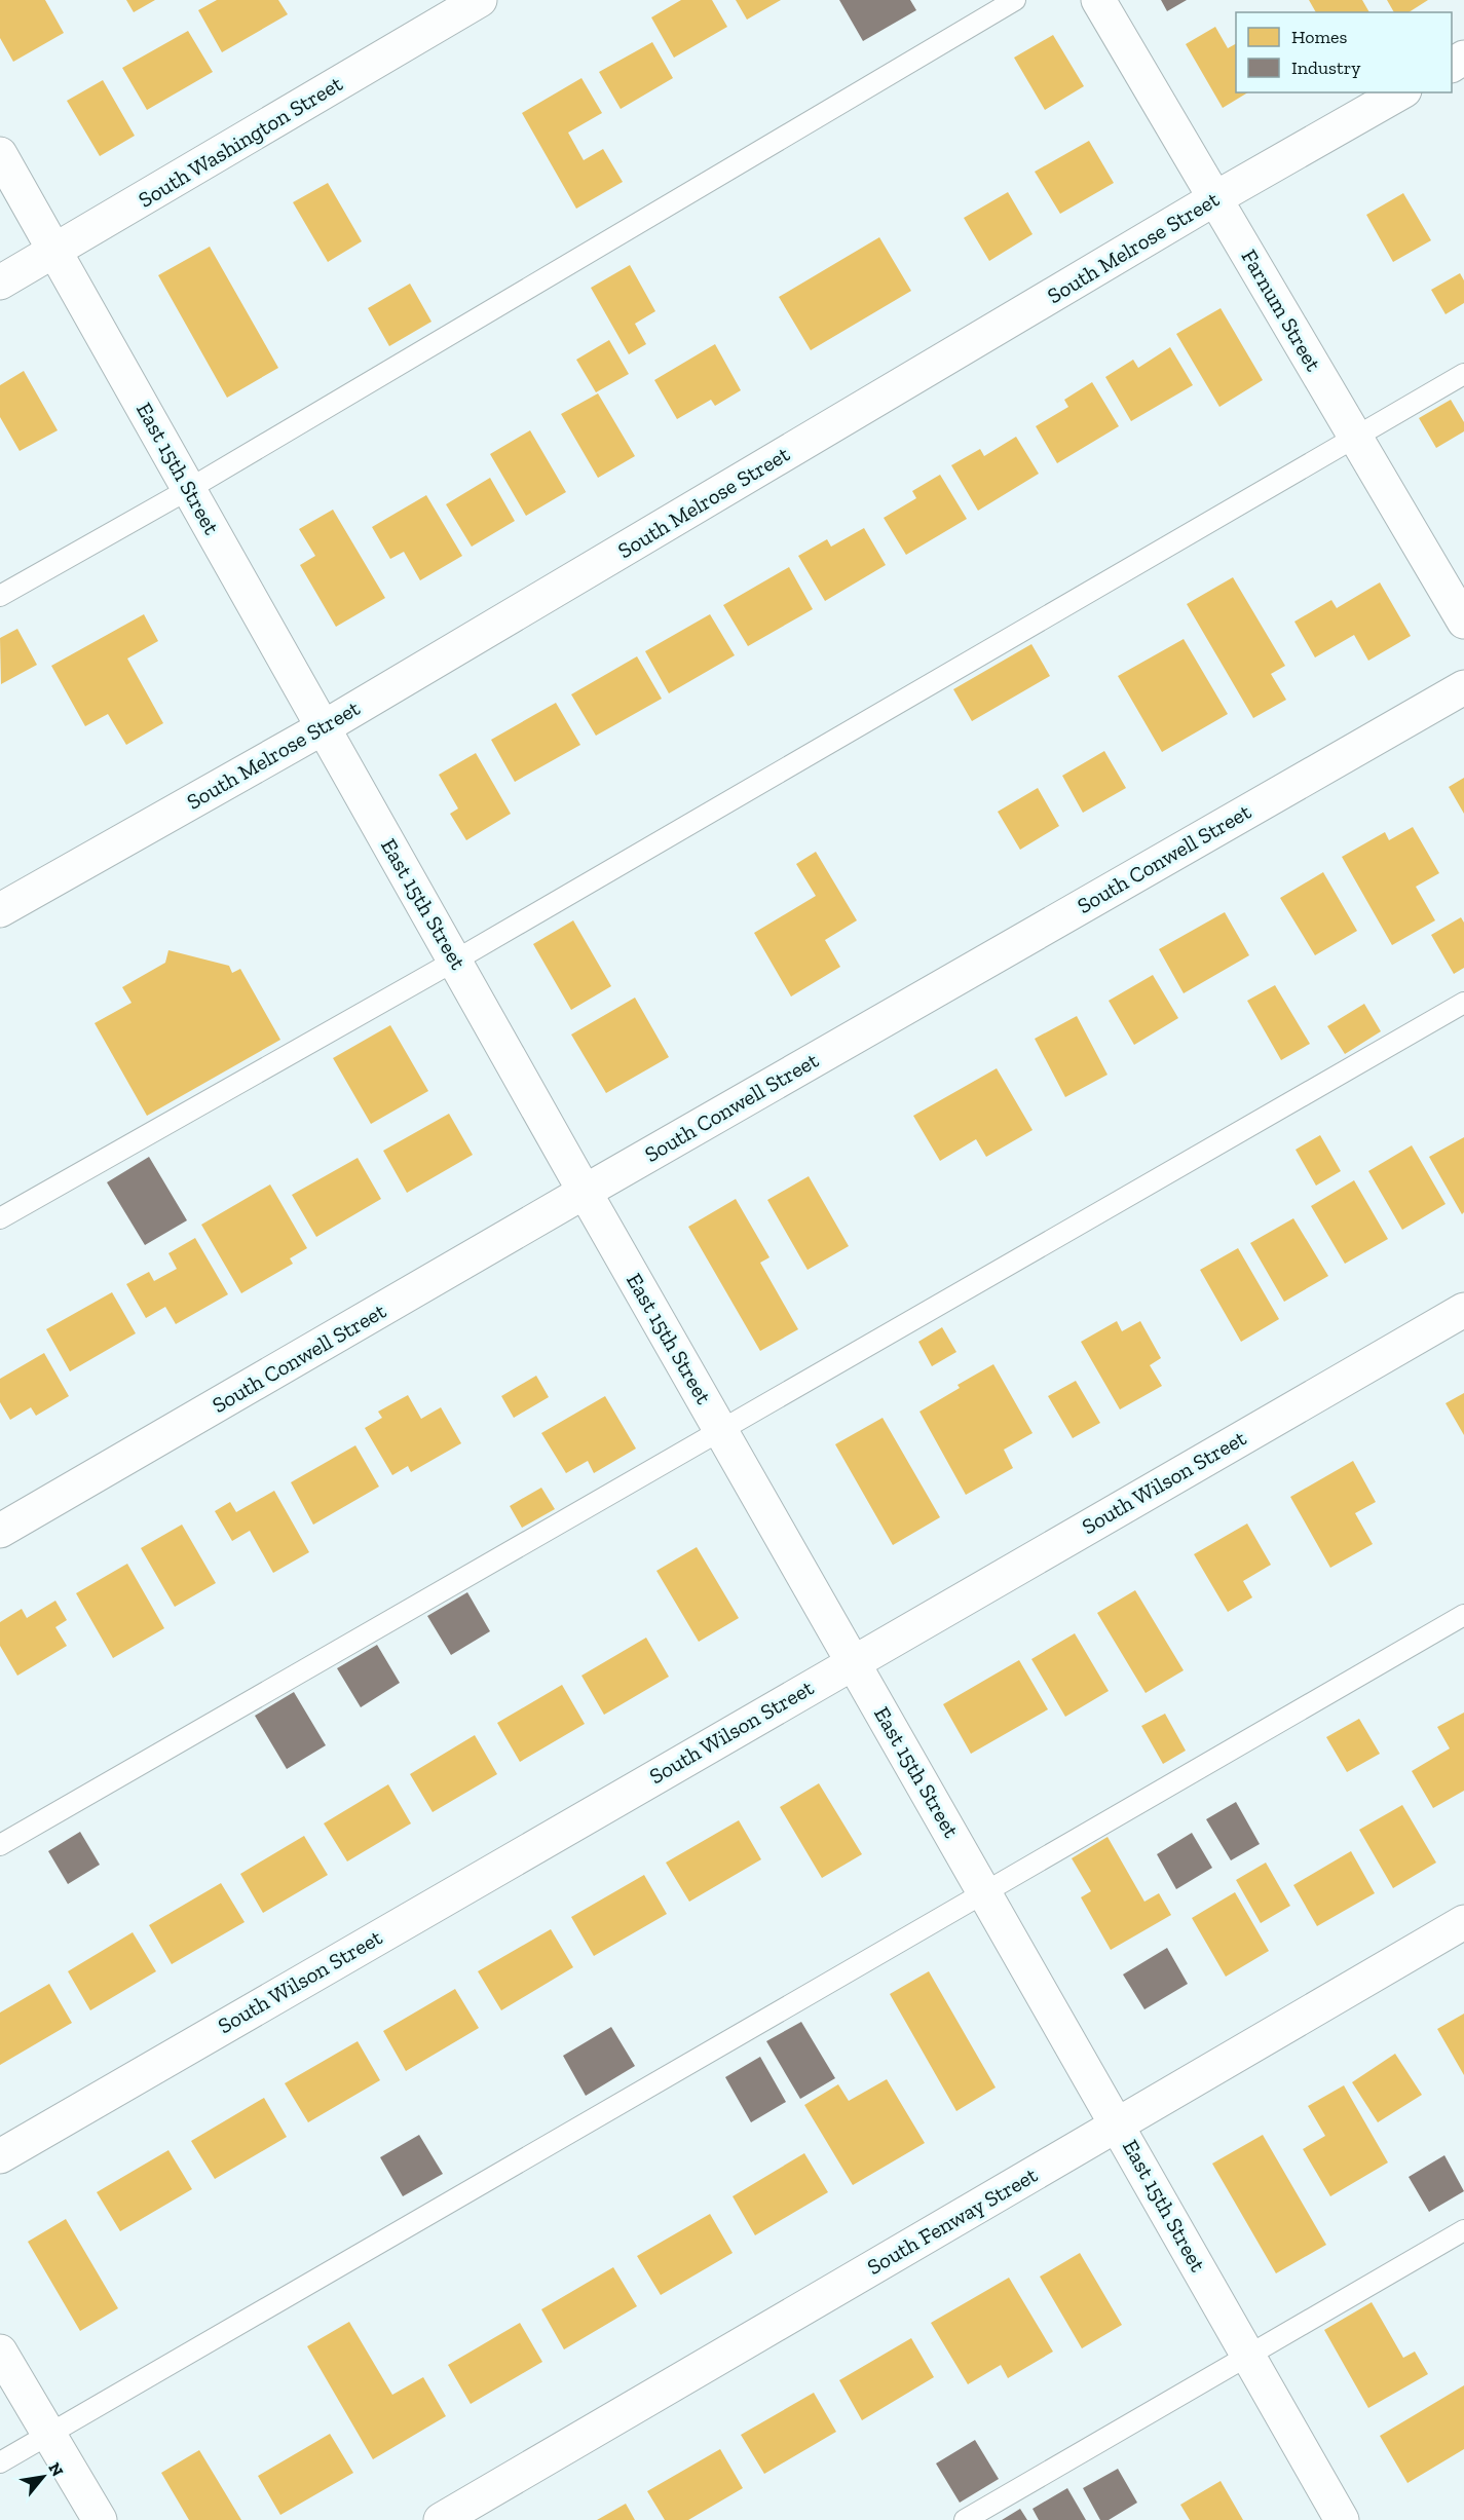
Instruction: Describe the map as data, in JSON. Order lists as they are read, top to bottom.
{
  "streets": {
    "street": [
      "South Washington Street",
      "South Melrose Street",
      "Farnum Street",
      "East 15th Street",
      "South Conwell Street",
      "South Wilson Street",
      "South Fenway Street"
    ]
  },
  "crossings": [
    ["South Washington Street", "East 15th Street"],
    ["South Melrose Street", "Farnum Street"],
    ["South Melrose Street", "East 15th Street"],
    ["East 15th Street", "South Conwell Street"],
    ["East 15th Street", "South Wilson Street"],
    ["East 15th Street", "South Fenway Street"]
  ],
  "legend": ["Homes", "Industry"],
  "north": "top right"
}
